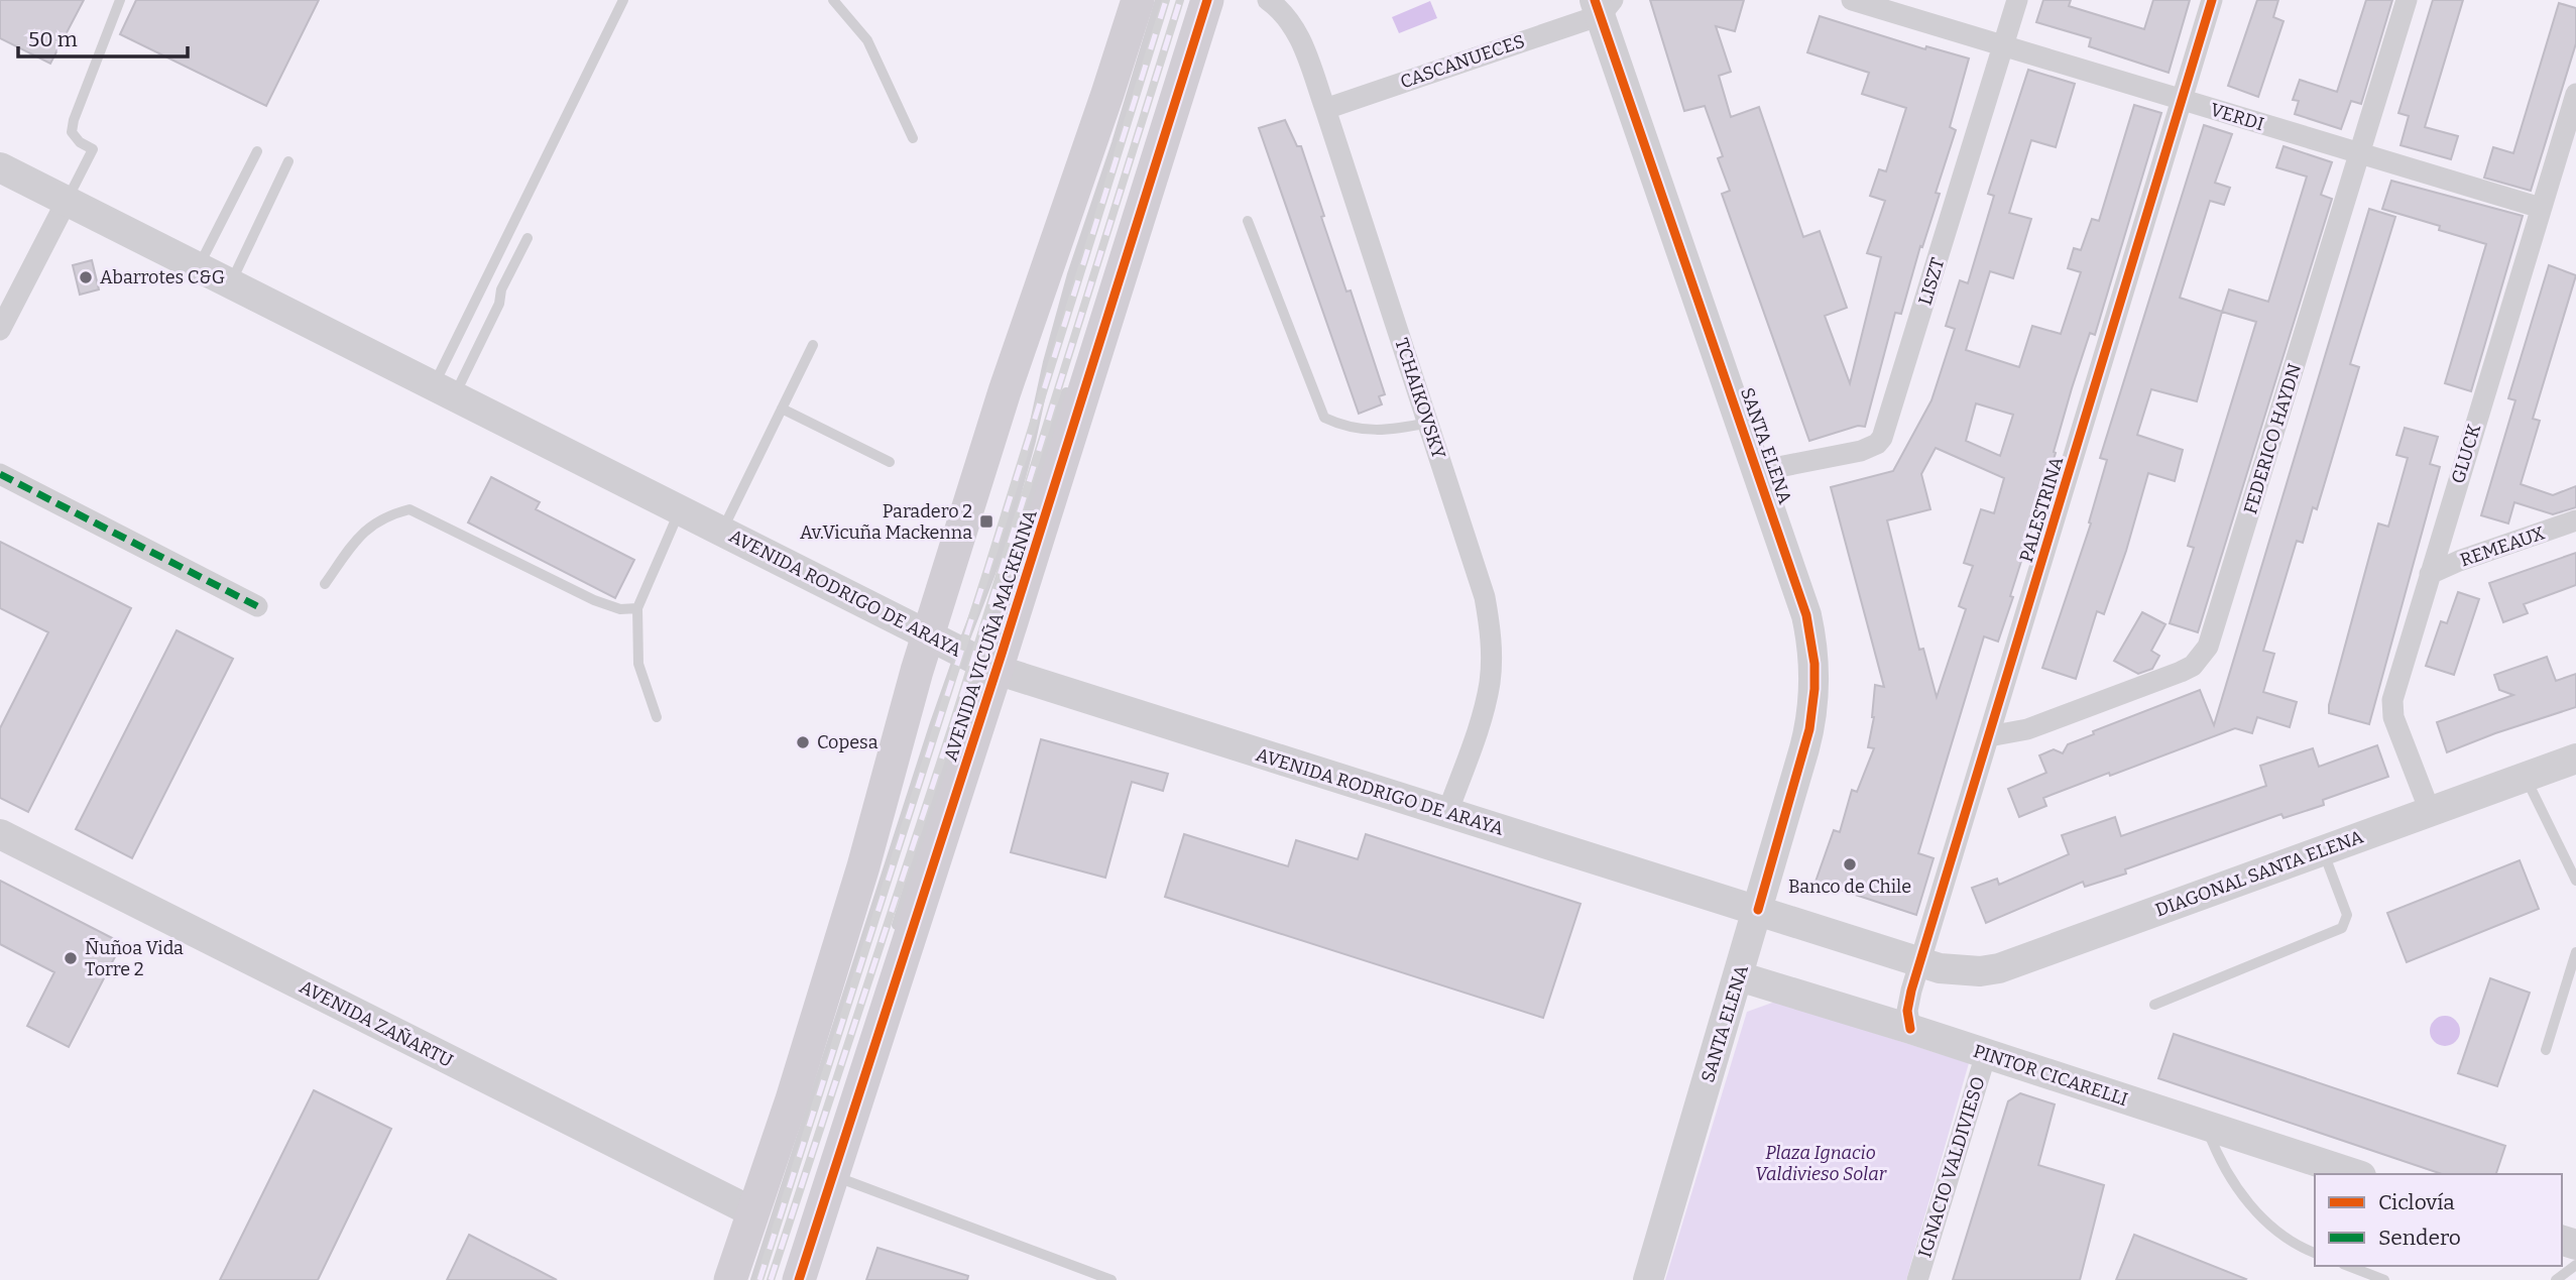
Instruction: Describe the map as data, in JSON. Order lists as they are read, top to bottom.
{
  "streets": {
    "main road": [
      "SANTA ELENA",
      "AVENIDA RODRIGO DE ARAYA",
      "AVENIDA VICUÑA MACKENNA",
      "DIAGONAL SANTA ELENA",
      "AVENIDA ZAÑARTU",
      "PINTOR CICARELLI"
    ],
    "street": [
      "CASCANUECES",
      "VERDI",
      "LISZT",
      "TCHAIKOVSKY",
      "FEDERICO HAYDN",
      "GLUCK",
      "PALESTRINA",
      "REMEAUX",
      "IGNACIO VALDIVIESO"
    ]
  },
  "crossings": [
    ["CASCANUECES", "TCHAIKOVSKY"],
    ["CASCANUECES", "SANTA ELENA"],
    ["VERDI", "LISZT"],
    ["VERDI", "FEDERICO HAYDN"],
    ["VERDI", "GLUCK"],
    ["VERDI", "PALESTRINA"],
    ["LISZT", "SANTA ELENA"],
    ["TCHAIKOVSKY", "AVENIDA RODRIGO DE ARAYA"],
    ["FEDERICO HAYDN", "PALESTRINA"],
    ["SANTA ELENA", "AVENIDA RODRIGO DE ARAYA"],
    ["SANTA ELENA", "PINTOR CICARELLI"],
    ["GLUCK", "REMEAUX"],
    ["GLUCK", "DIAGONAL SANTA ELENA"],
    ["PALESTRINA", "AVENIDA RODRIGO DE ARAYA"],
    ["PALESTRINA", "DIAGONAL SANTA ELENA"],
    ["PALESTRINA", "PINTOR CICARELLI"],
    ["AVENIDA RODRIGO DE ARAYA", "AVENIDA VICUÑA MACKENNA"],
    ["AVENIDA RODRIGO DE ARAYA", "DIAGONAL SANTA ELENA"],
    ["PINTOR CICARELLI", "IGNACIO VALDIVIESO"]
  ],
  "parks": ["Plaza Ignacio Valdivieso Solar"],
  "places": {
    "other": [
      "Abarrotes C&G",
      "Copesa",
      "Banco de Chile",
      "Ñuñoa Vida Torre 2"
    ],
    "transit": ["Paradero 2 Av.Vicuña Mackenna"]
  },
  "legend": ["Ciclovía", "Sendero"],
  "scale_bar": "50 m"
}
